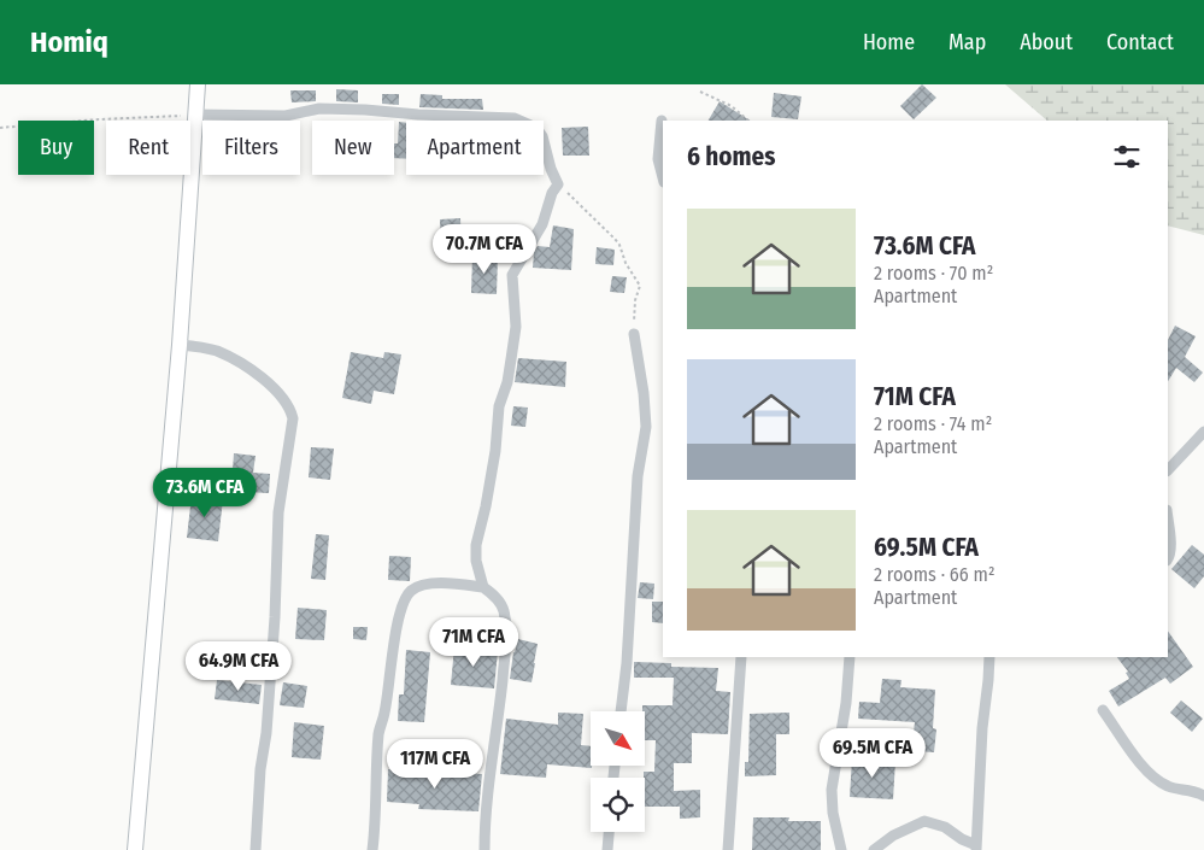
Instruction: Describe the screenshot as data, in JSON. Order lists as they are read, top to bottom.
{
  "north": "bottom right",
  "page": {
    "header": "Homiq",
    "nav": [
      "Home",
      "Map",
      "About",
      "Contact"
    ],
    "chip": [
      "Buy",
      "Rent",
      "Filters",
      "New",
      "Apartment"
    ],
    "heading": "6 homes",
    "list": [
      {
        "name": "73.6M CFA",
        "note": "2 rooms · 70 m² · Apartment"
      },
      {
        "name": "71M CFA",
        "note": "2 rooms · 74 m² · Apartment"
      },
      {
        "name": "69.5M CFA",
        "note": "2 rooms · 66 m² · Apartment"
      }
    ],
    "price": [
      "70.7M CFA",
      "73.6M CFA",
      "71M CFA",
      "64.9M CFA",
      "69.5M CFA",
      "117M CFA"
    ]
  }
}
